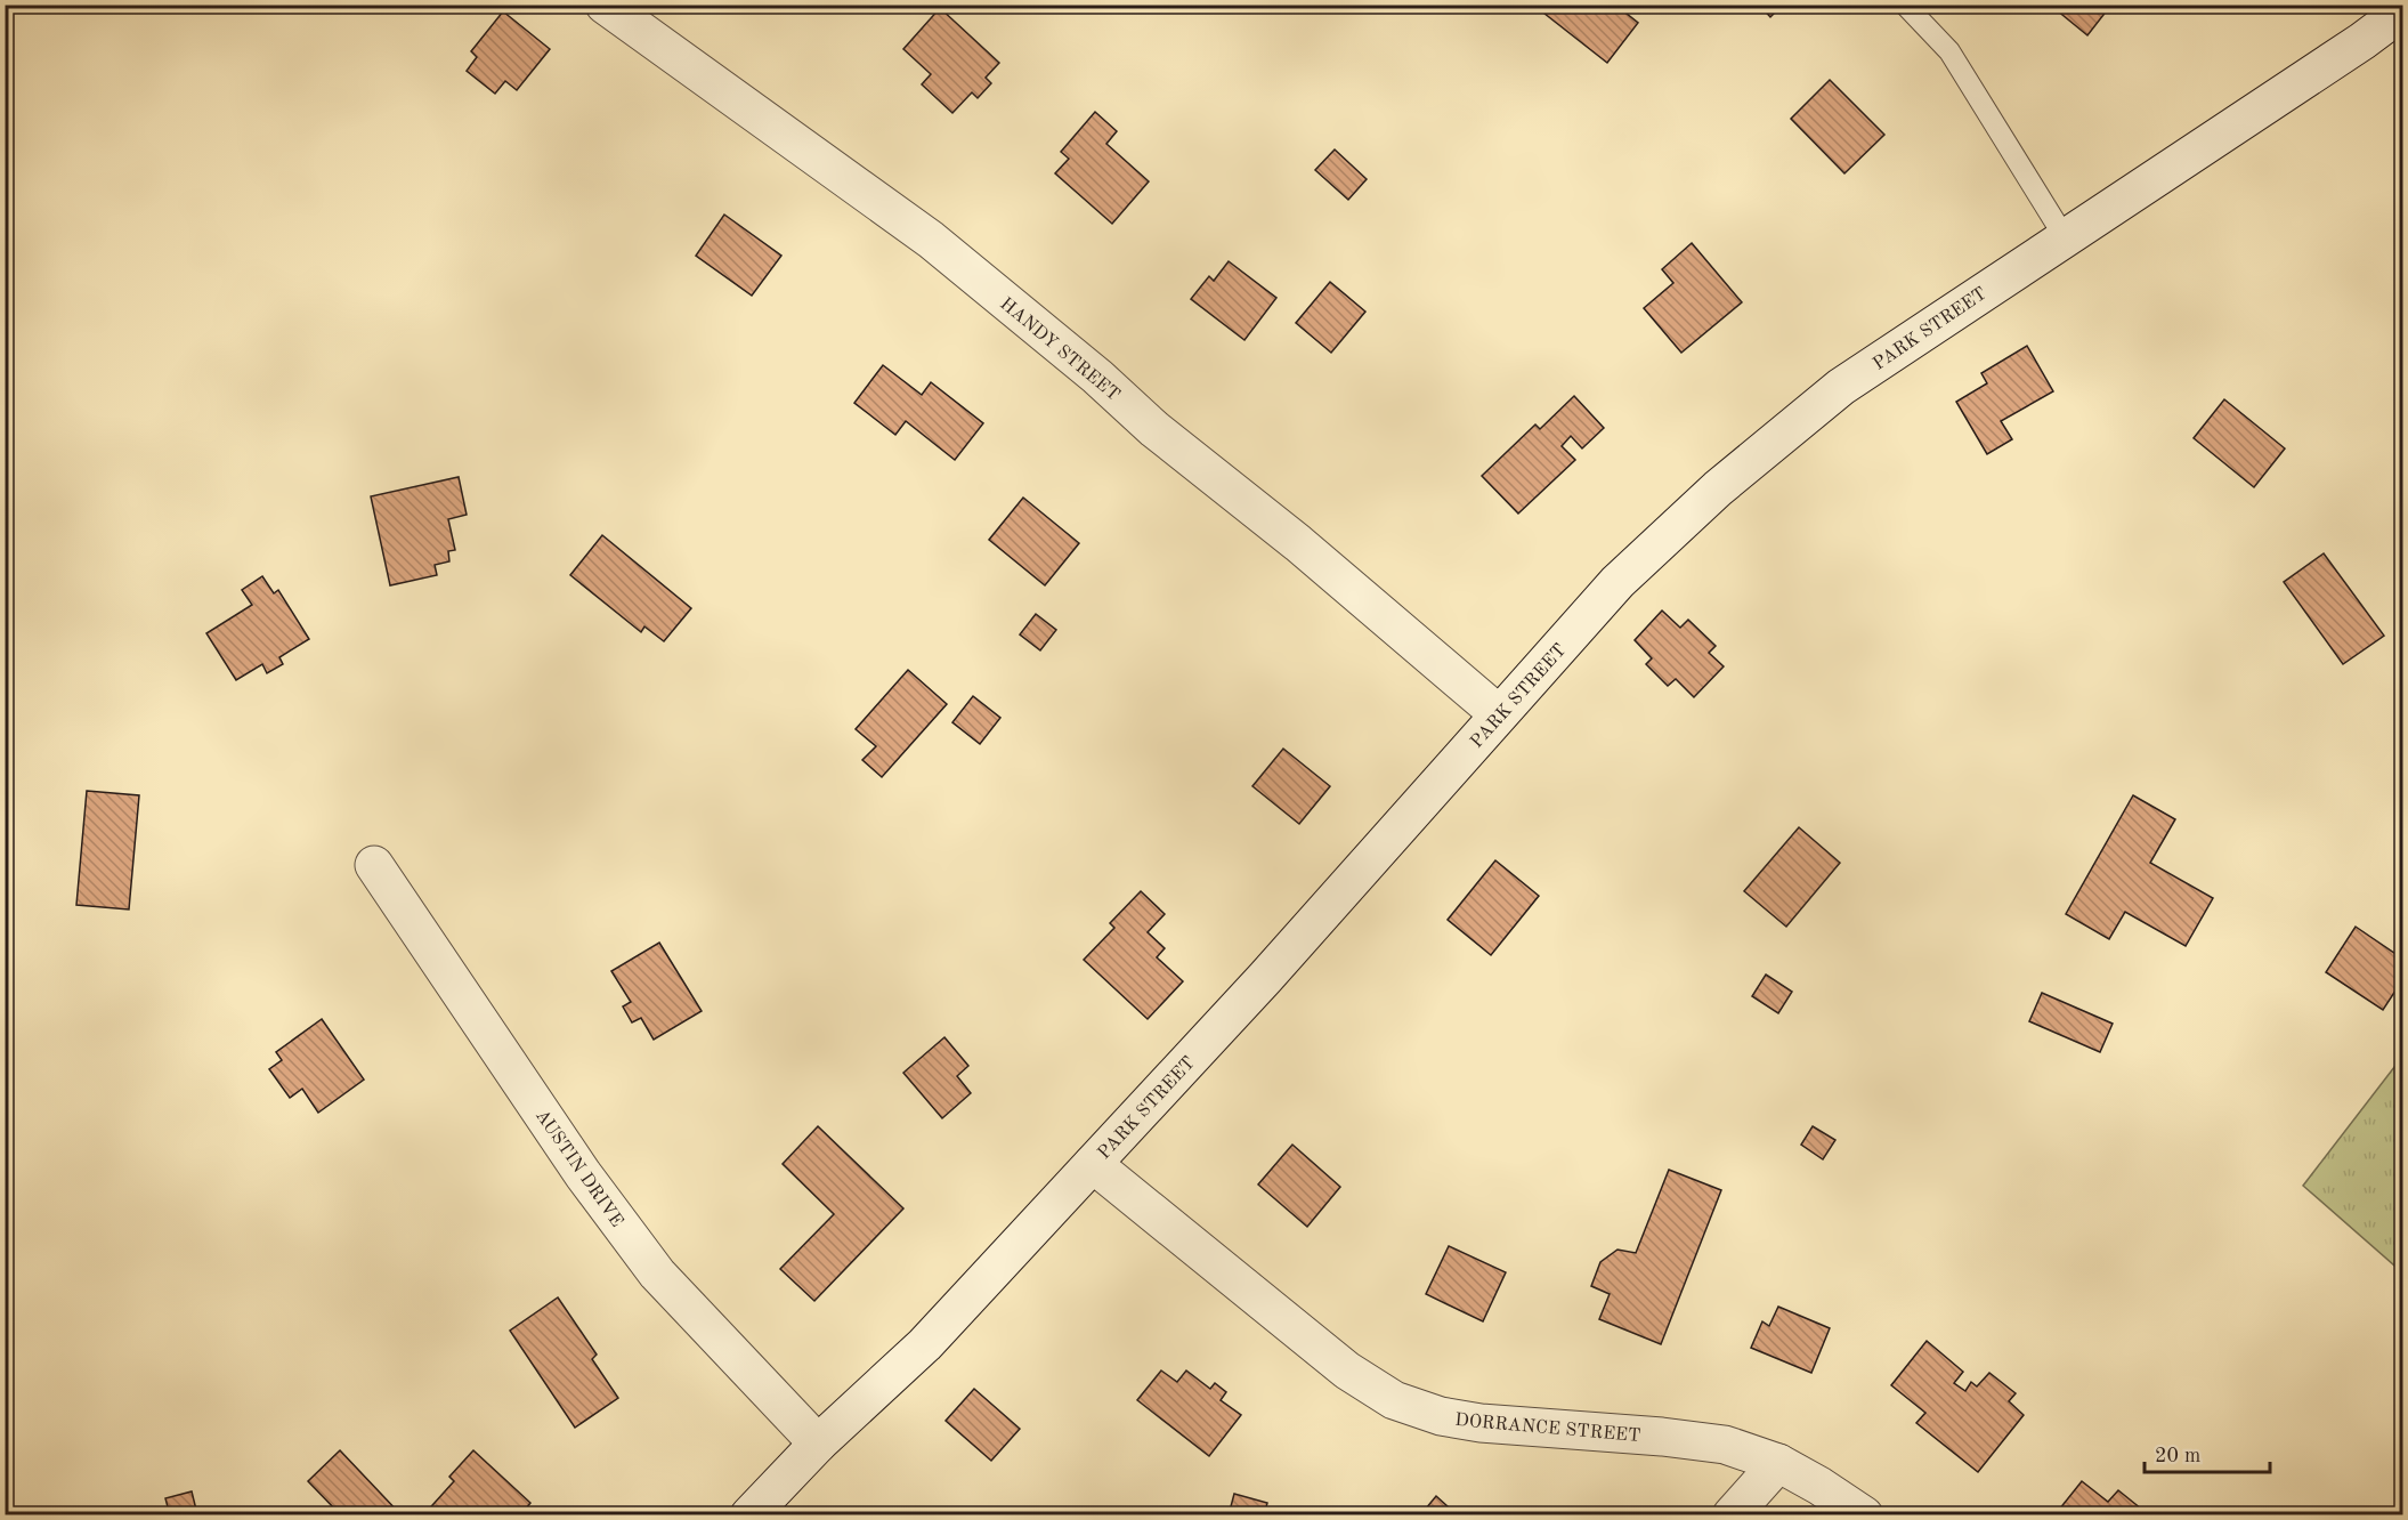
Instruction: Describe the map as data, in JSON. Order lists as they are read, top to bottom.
{
  "streets": {
    "street": [
      "PARK STREET",
      "HANDY STREET",
      "AUSTIN DRIVE",
      "DORRANCE STREET"
    ]
  },
  "crossings": [
    ["PARK STREET", "HANDY STREET"],
    ["PARK STREET", "AUSTIN DRIVE"],
    ["PARK STREET", "DORRANCE STREET"]
  ],
  "scale_bar": "20 m"
}
